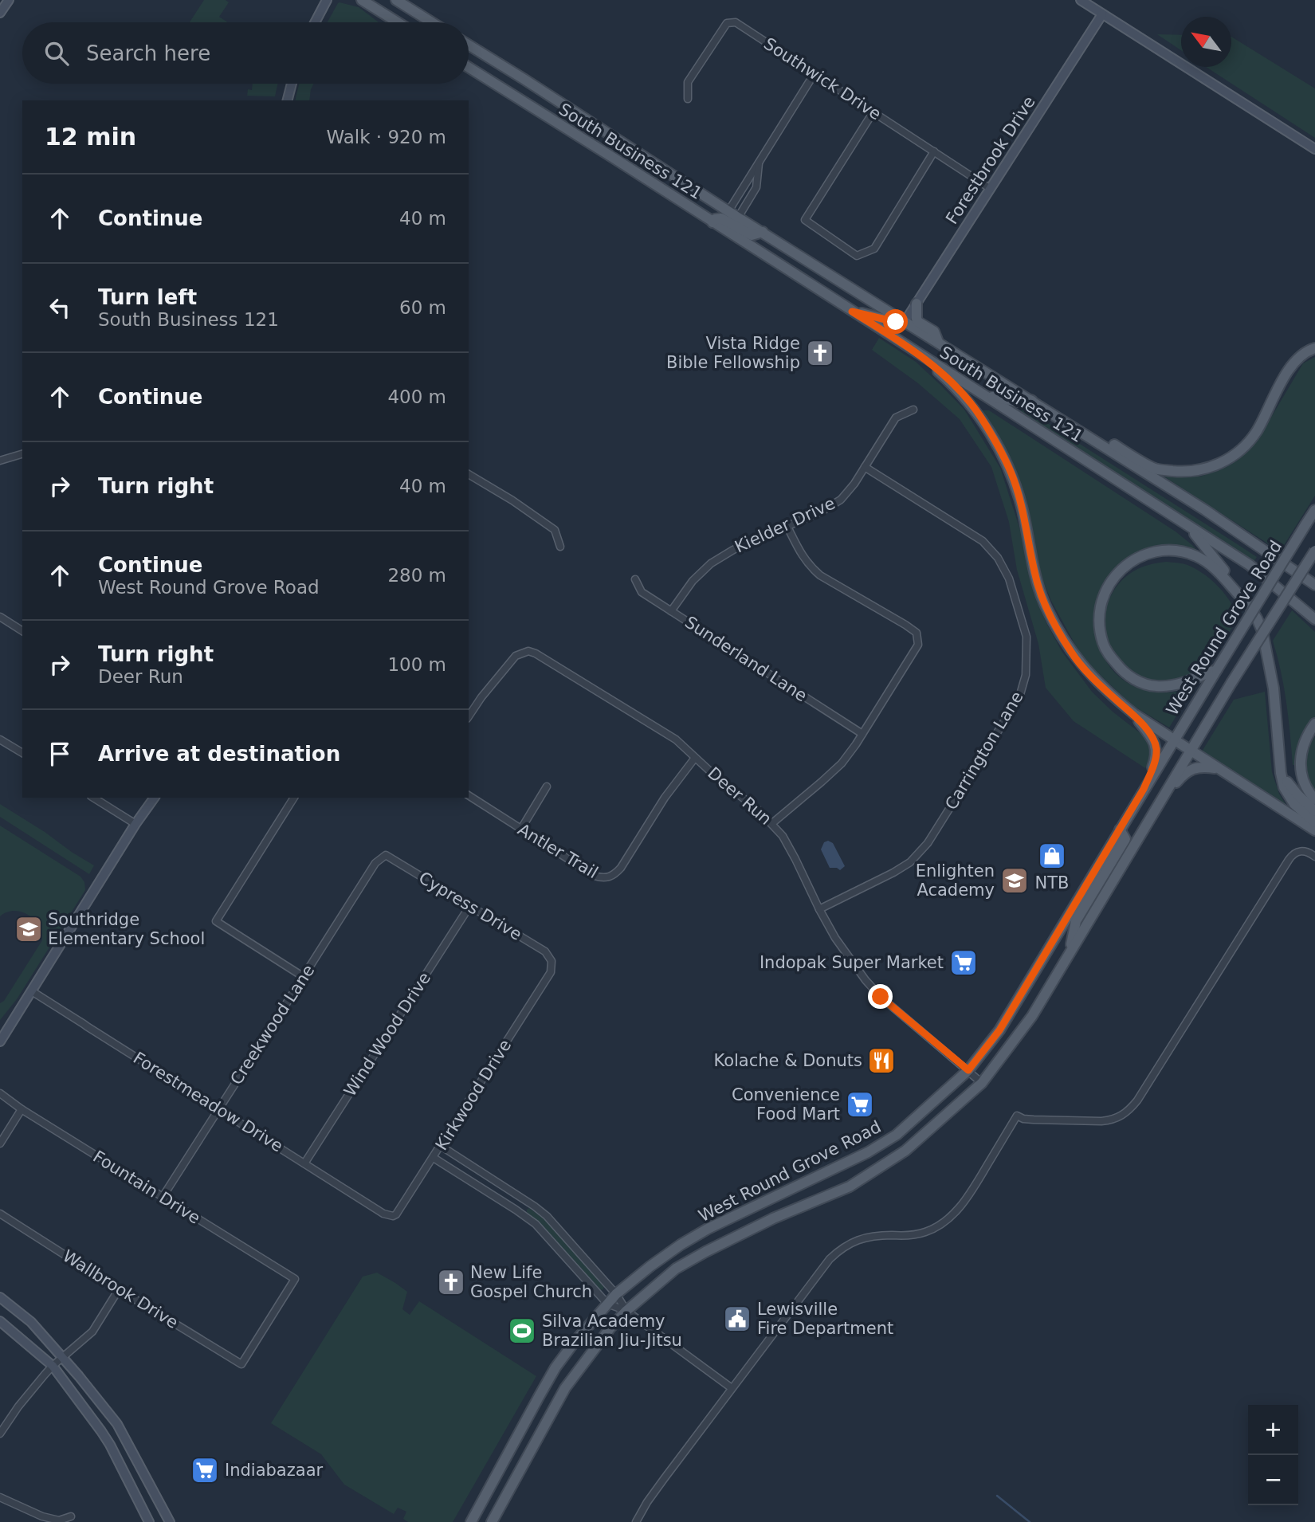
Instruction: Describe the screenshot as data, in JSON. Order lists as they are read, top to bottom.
{
  "streets": {
    "main road": ["South Business 121", "West Round Grove Road"],
    "street": [
      "Southwick Drive",
      "Forestbrook Drive",
      "Kielder Drive",
      "Sunderland Lane",
      "Carrington Lane",
      "Deer Run",
      "Antler Trail",
      "Cypress Drive",
      "Creekwood Lane",
      "Wind Wood Drive",
      "Kirkwood Drive",
      "Forestmeadow Drive",
      "Fountain Drive",
      "Wallbrook Drive"
    ]
  },
  "crossings": [
    ["Southwick Drive", "Forestbrook Drive"],
    ["South Business 121", "Forestbrook Drive"],
    ["Kielder Drive", "Sunderland Lane"],
    ["Kielder Drive", "Carrington Lane"],
    ["West Round Grove Road", "Deer Run"],
    ["Carrington Lane", "Deer Run"],
    ["Deer Run", "Antler Trail"],
    ["Cypress Drive", "Creekwood Lane"],
    ["Cypress Drive", "Wind Wood Drive"],
    ["Cypress Drive", "Kirkwood Drive"],
    ["Creekwood Lane", "Forestmeadow Drive"],
    ["Creekwood Lane", "Fountain Drive"],
    ["Wind Wood Drive", "Forestmeadow Drive"],
    ["Kirkwood Drive", "Forestmeadow Drive"],
    ["Fountain Drive", "Wallbrook Drive"]
  ],
  "places": {
    "church": ["Vista Ridge Bible Fellowship", "New Life Gospel Church"],
    "shop": ["NTB"],
    "school or university": ["Enlighten Academy", "Southridge Elementary School"],
    "supermarket": ["Indopak Super Market", "Convenience Food Mart", "Indiabazaar"],
    "restaurant": ["Kolache & Donuts"],
    "public building": ["Lewisville Fire Department"],
    "sports": ["Silva Academy Brazilian Jiu-Jitsu"]
  },
  "north": "top left",
  "page": {
    "search": "Search here",
    "heading": ["12 min", "Walk · 920 m"],
    "list": [
      ["Continue", "40 m"],
      ["Turn left", "South Business 121", "60 m"],
      ["Continue", "400 m"],
      ["Turn right", "40 m"],
      ["Continue", "West Round Grove Road", "280 m"],
      ["Turn right", "Deer Run", "100 m"],
      "Arrive at destination"
    ],
    "map_buttons": ["+", "−"]
  }
}
